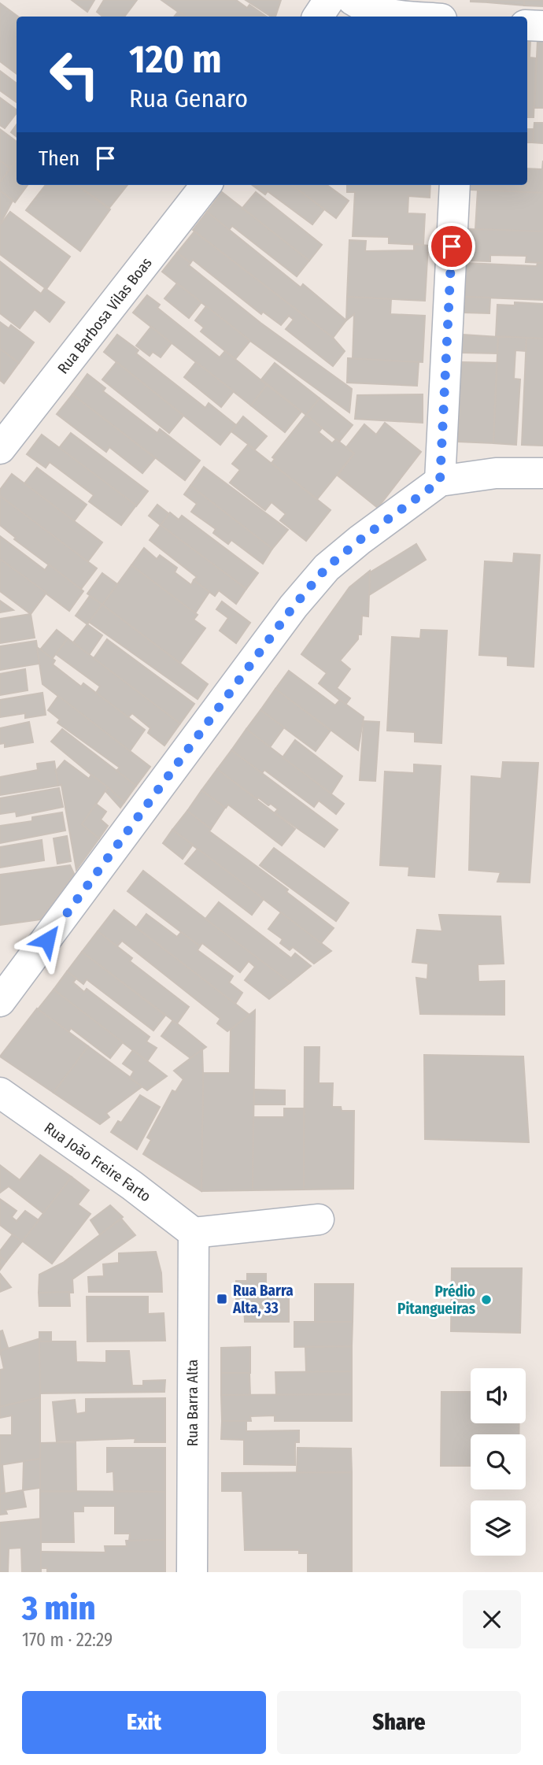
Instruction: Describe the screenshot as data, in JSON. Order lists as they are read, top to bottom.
{
  "streets": {
    "street": ["Rua Barbosa Vilas Boas", "Rua João Freire Farto", "Rua Barra Alta"]
  },
  "crossings": [
    ["Rua João Freire Farto", "Rua Barra Alta"]
  ],
  "places": {
    "transit": ["Rua Barra Alta, 33"],
    "other": ["Prédio Pitangueiras"]
  },
  "page": {
    "turn": ["120 m", "Rua Genaro"],
    "then": "Then",
    "heading": ["3 min", "170 m · 22:29"],
    "buttons": ["Exit", "Share"]
  }
}
